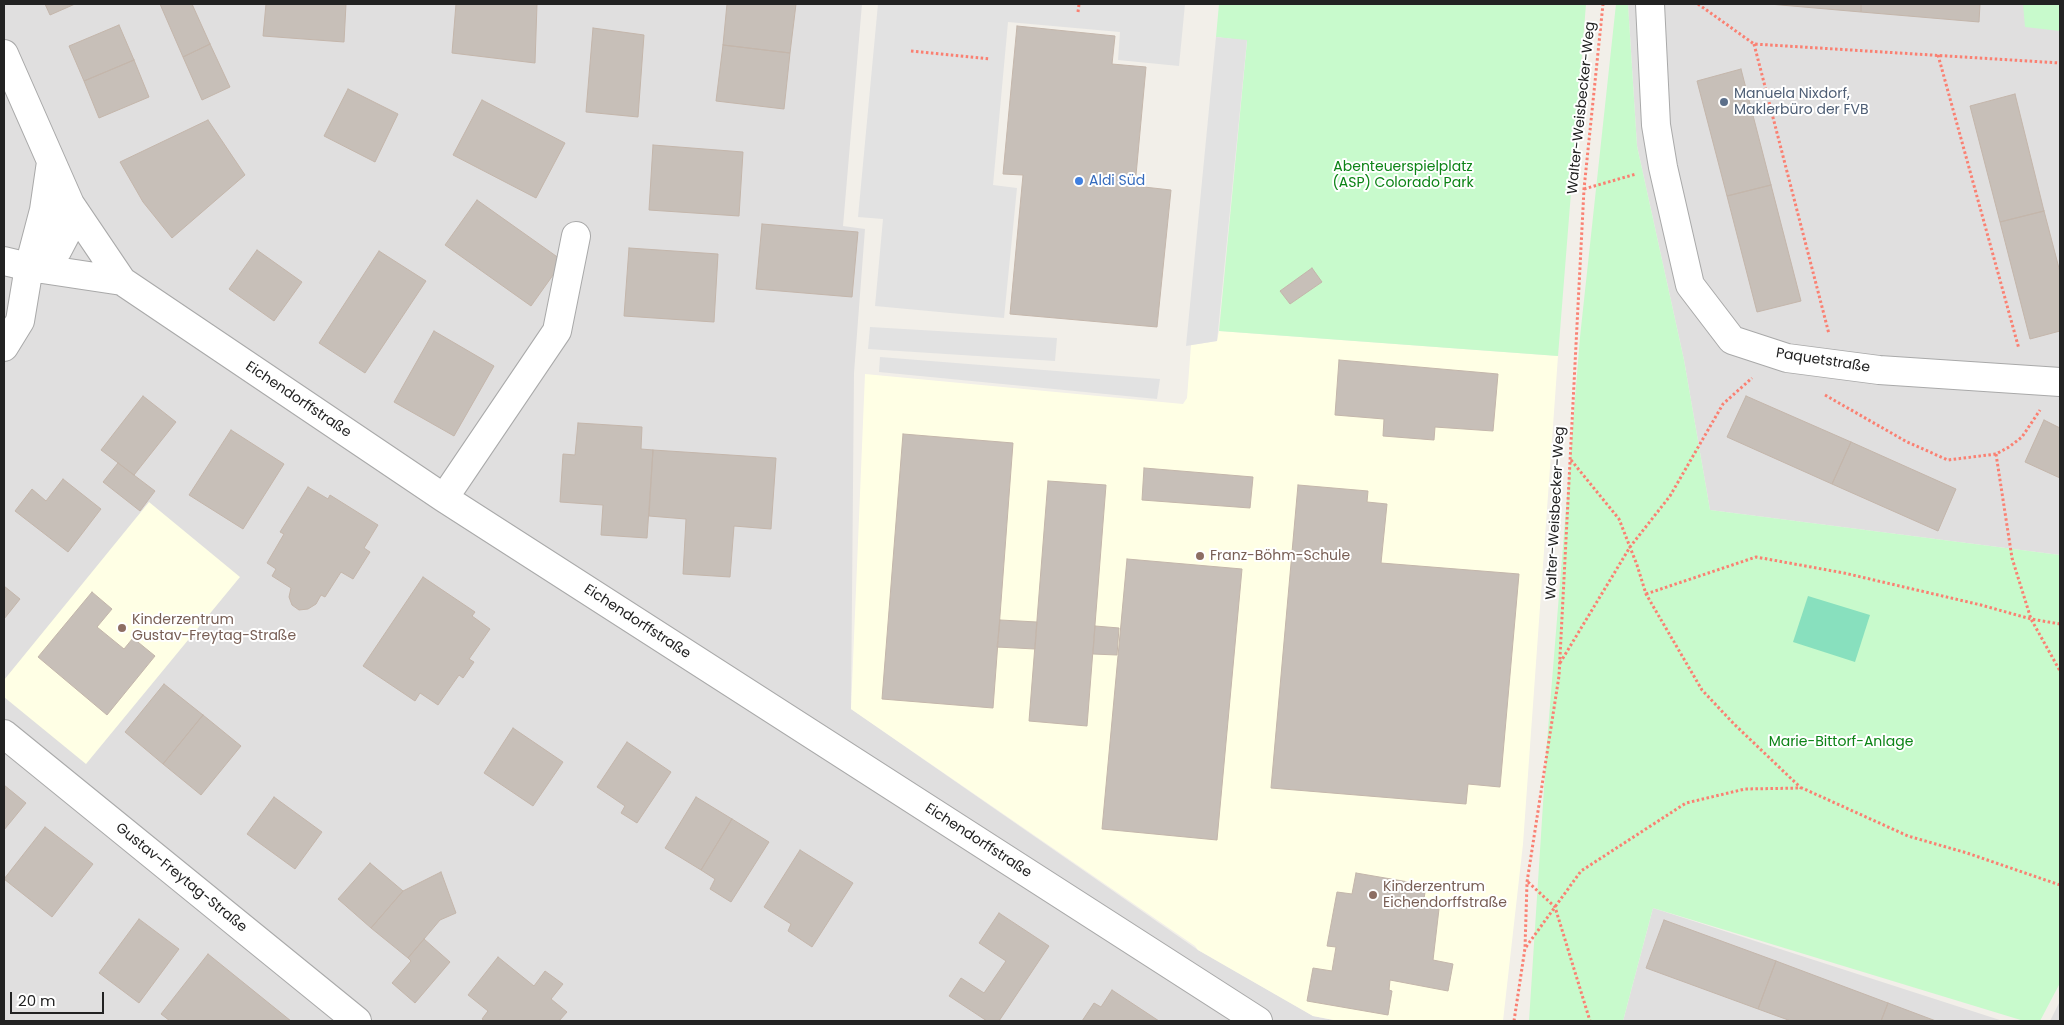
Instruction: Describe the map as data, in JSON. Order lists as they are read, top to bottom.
{
  "streets": {
    "street": ["Paquetstraße", "Eichendorffstraße", "Gustav-Freytag-Straße"],
    "path": ["Walter-Weisbecker-Weg"]
  },
  "parks": ["Abenteuerspielplatz (ASP) Colorado Park", "Marie-Bittorf-Anlage"],
  "places": [
    "Manuela Nixdorf, Maklerbüro der FVB",
    "Aldi Süd",
    "Franz-Böhm-Schule",
    "Kinderzentrum Gustav-Freytag-Straße",
    "Kinderzentrum Eichendorffstraße"
  ],
  "scale_bar": "20 m"
}
